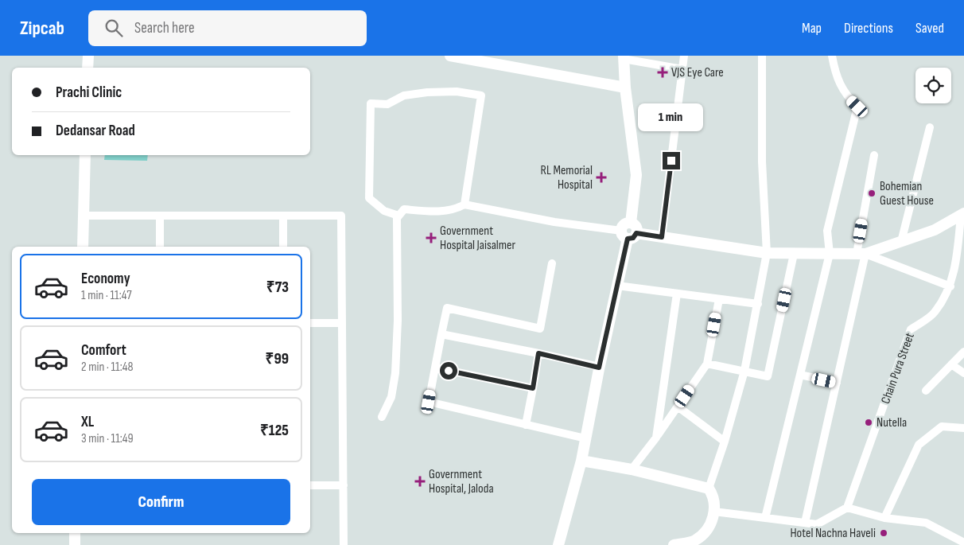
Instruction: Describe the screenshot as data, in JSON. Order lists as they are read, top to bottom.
{
  "streets": {
    "street": ["Chain Pura Street"]
  },
  "places": {
    "health": [
      "VJS Eye Care",
      "RL Memorial Hospital",
      "Government Hospital Jaisalmer",
      "Government Hospital, Jaloda"
    ],
    "other": ["Bohemian Guest House", "Nutella", "Hotel Nachna Haveli"]
  },
  "page": {
    "header": "Zipcab",
    "search": "Search here",
    "nav": ["Map", "Directions", "Saved"],
    "banner": ["Prachi Clinic", "Dedansar Road"],
    "bubble": "1 min",
    "list": [
      {
        "name": "Economy",
        "note": "1 min · 11:47",
        "value": "₹73"
      },
      {
        "name": "Comfort",
        "note": "2 min · 11:48",
        "value": "₹99"
      },
      {
        "name": "XL",
        "note": "3 min · 11:49",
        "value": "₹125"
      }
    ],
    "buttons": "Confirm"
  }
}
